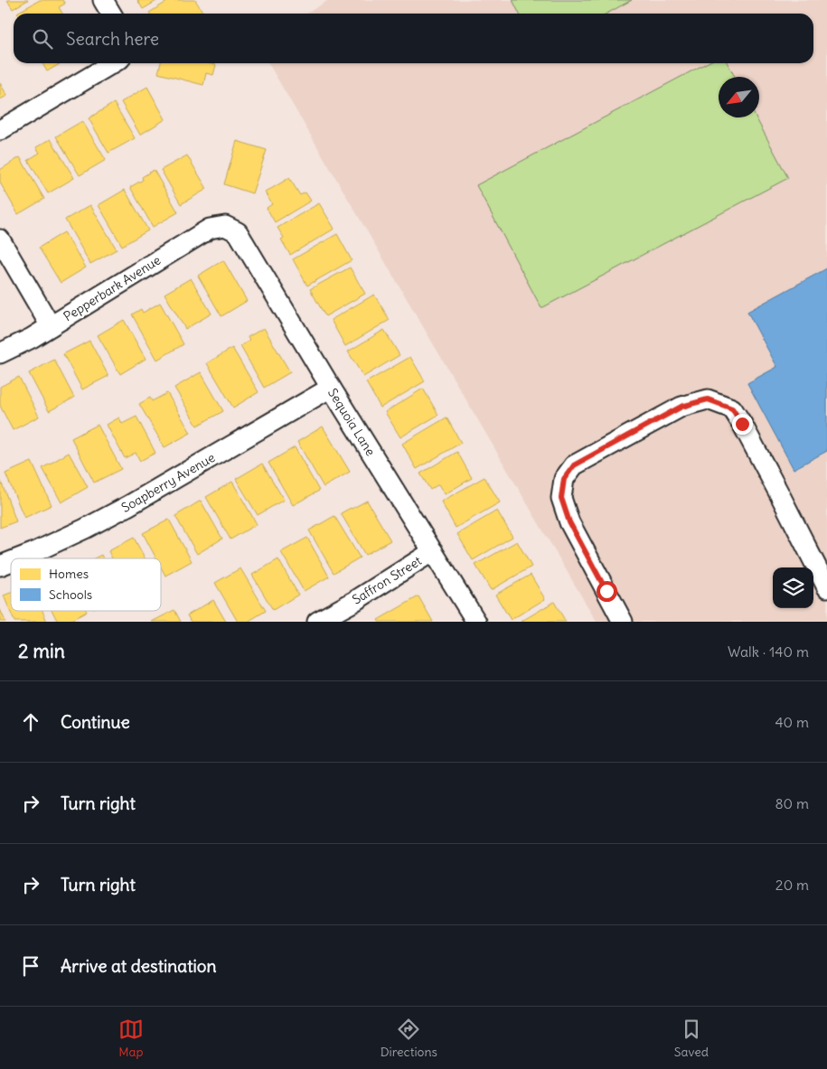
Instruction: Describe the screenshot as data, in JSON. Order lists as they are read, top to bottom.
{
  "streets": {
    "street": [
      "Pepperbark Avenue",
      "Sequoia Lane",
      "Soapberry Avenue",
      "Saffron Street"
    ]
  },
  "crossings": [
    ["Pepperbark Avenue", "Sequoia Lane"],
    ["Sequoia Lane", "Soapberry Avenue"],
    ["Sequoia Lane", "Saffron Street"]
  ],
  "legend": ["Homes", "Schools"],
  "north": "bottom left",
  "page": {
    "search": "Search here",
    "heading": ["2 min", "Walk · 140 m"],
    "list": [
      ["Continue", "40 m"],
      ["Turn right", "80 m"],
      ["Turn right", "20 m"],
      "Arrive at destination"
    ],
    "nav": ["Map", "Directions", "Saved"]
  }
}
